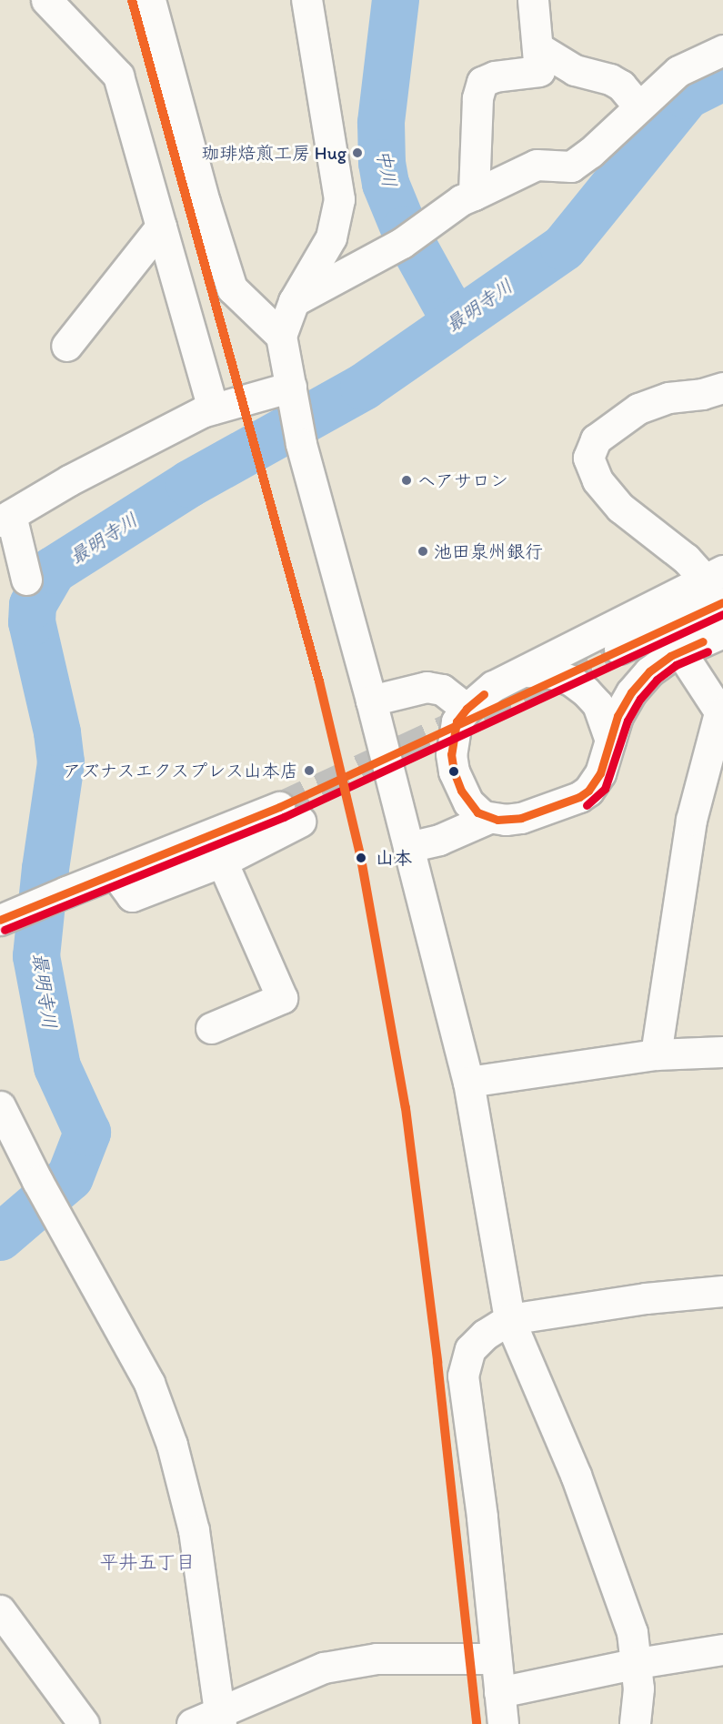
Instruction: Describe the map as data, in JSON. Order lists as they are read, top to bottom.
{
  "districts": ["平井五丁目"],
  "water": ["中川", "最明寺川"],
  "places": [
    "珈琲焙煎工房 Hug",
    "ヘアサロン",
    "池田泉州銀行",
    "アズナスエクスプレス山本店",
    "山本"
  ]
}
